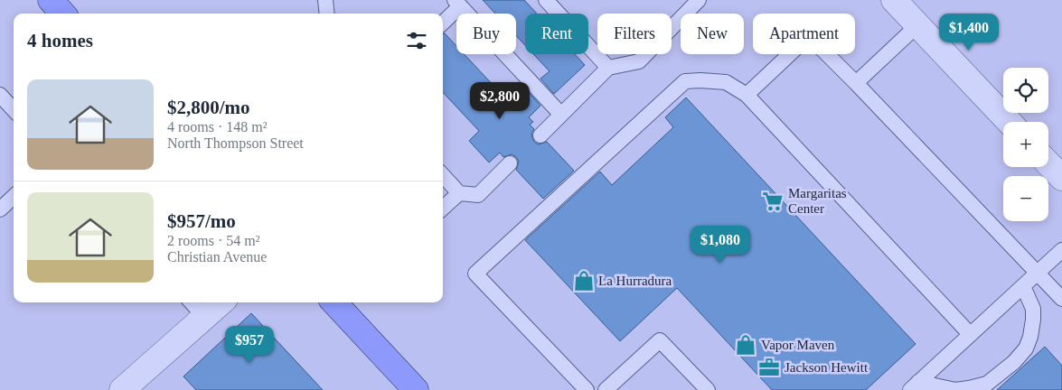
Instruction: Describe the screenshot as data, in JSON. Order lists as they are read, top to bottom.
{
  "places": {
    "supermarket": ["Margaritas Center"],
    "shop": ["La Hurradura", "Vapor Maven"],
    "office": ["Jackson Hewitt"]
  },
  "page": {
    "price": [
      "$1,400",
      "$2,800",
      "$1,080",
      "$957"
    ],
    "chip": [
      "Buy",
      "Rent",
      "Filters",
      "New",
      "Apartment"
    ],
    "heading": "4 homes",
    "map_buttons": ["+", "−"],
    "list": [
      {
        "name": "$2,800/mo",
        "note": "4 rooms · 148 m² · North Thompson Street"
      },
      {
        "name": "$957/mo",
        "note": "2 rooms · 54 m² · Christian Avenue"
      }
    ]
  }
}
